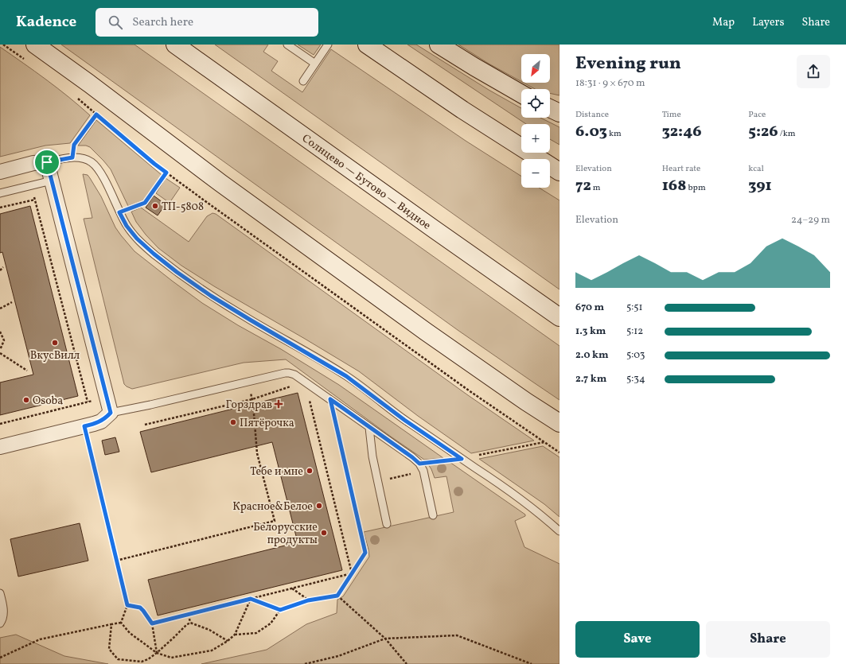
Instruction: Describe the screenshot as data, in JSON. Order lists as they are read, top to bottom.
{
  "streets": {
    "main road": ["Солнцево — Бутово — Видное"]
  },
  "places": {
    "other": [
      "ТП-5808",
      "ВкусВилл",
      "Osoba",
      "Пятёрочка",
      "Тебе и мне",
      "Красное&Белое",
      "Белорусские продукты"
    ],
    "health": ["Горздрав"]
  },
  "north": "bottom left",
  "page": {
    "header": "Kadence",
    "search": "Search here",
    "nav": ["Map", "Layers", "Share"],
    "heading": ["Evening run", "18:31 · 9 × 670 m"],
    "map_buttons": ["+", "−"],
    "stats": [
      ["Distance", "6.03 km"],
      ["Time", "32:46"],
      ["Pace", "5:26 /km"],
      ["Elevation", "72 m"],
      ["Heart rate", "168 bpm"],
      ["kcal", "391"]
    ],
    "chart": ["Elevation", "24–29 m"],
    "list": [
      {
        "name": "670 m",
        "note": "5:51"
      },
      {
        "name": "1.3 km",
        "note": "5:12"
      },
      {
        "name": "2.0 km",
        "note": "5:03"
      },
      {
        "name": "2.7 km",
        "note": "5:34"
      }
    ],
    "buttons": ["Save", "Share"]
  }
}
